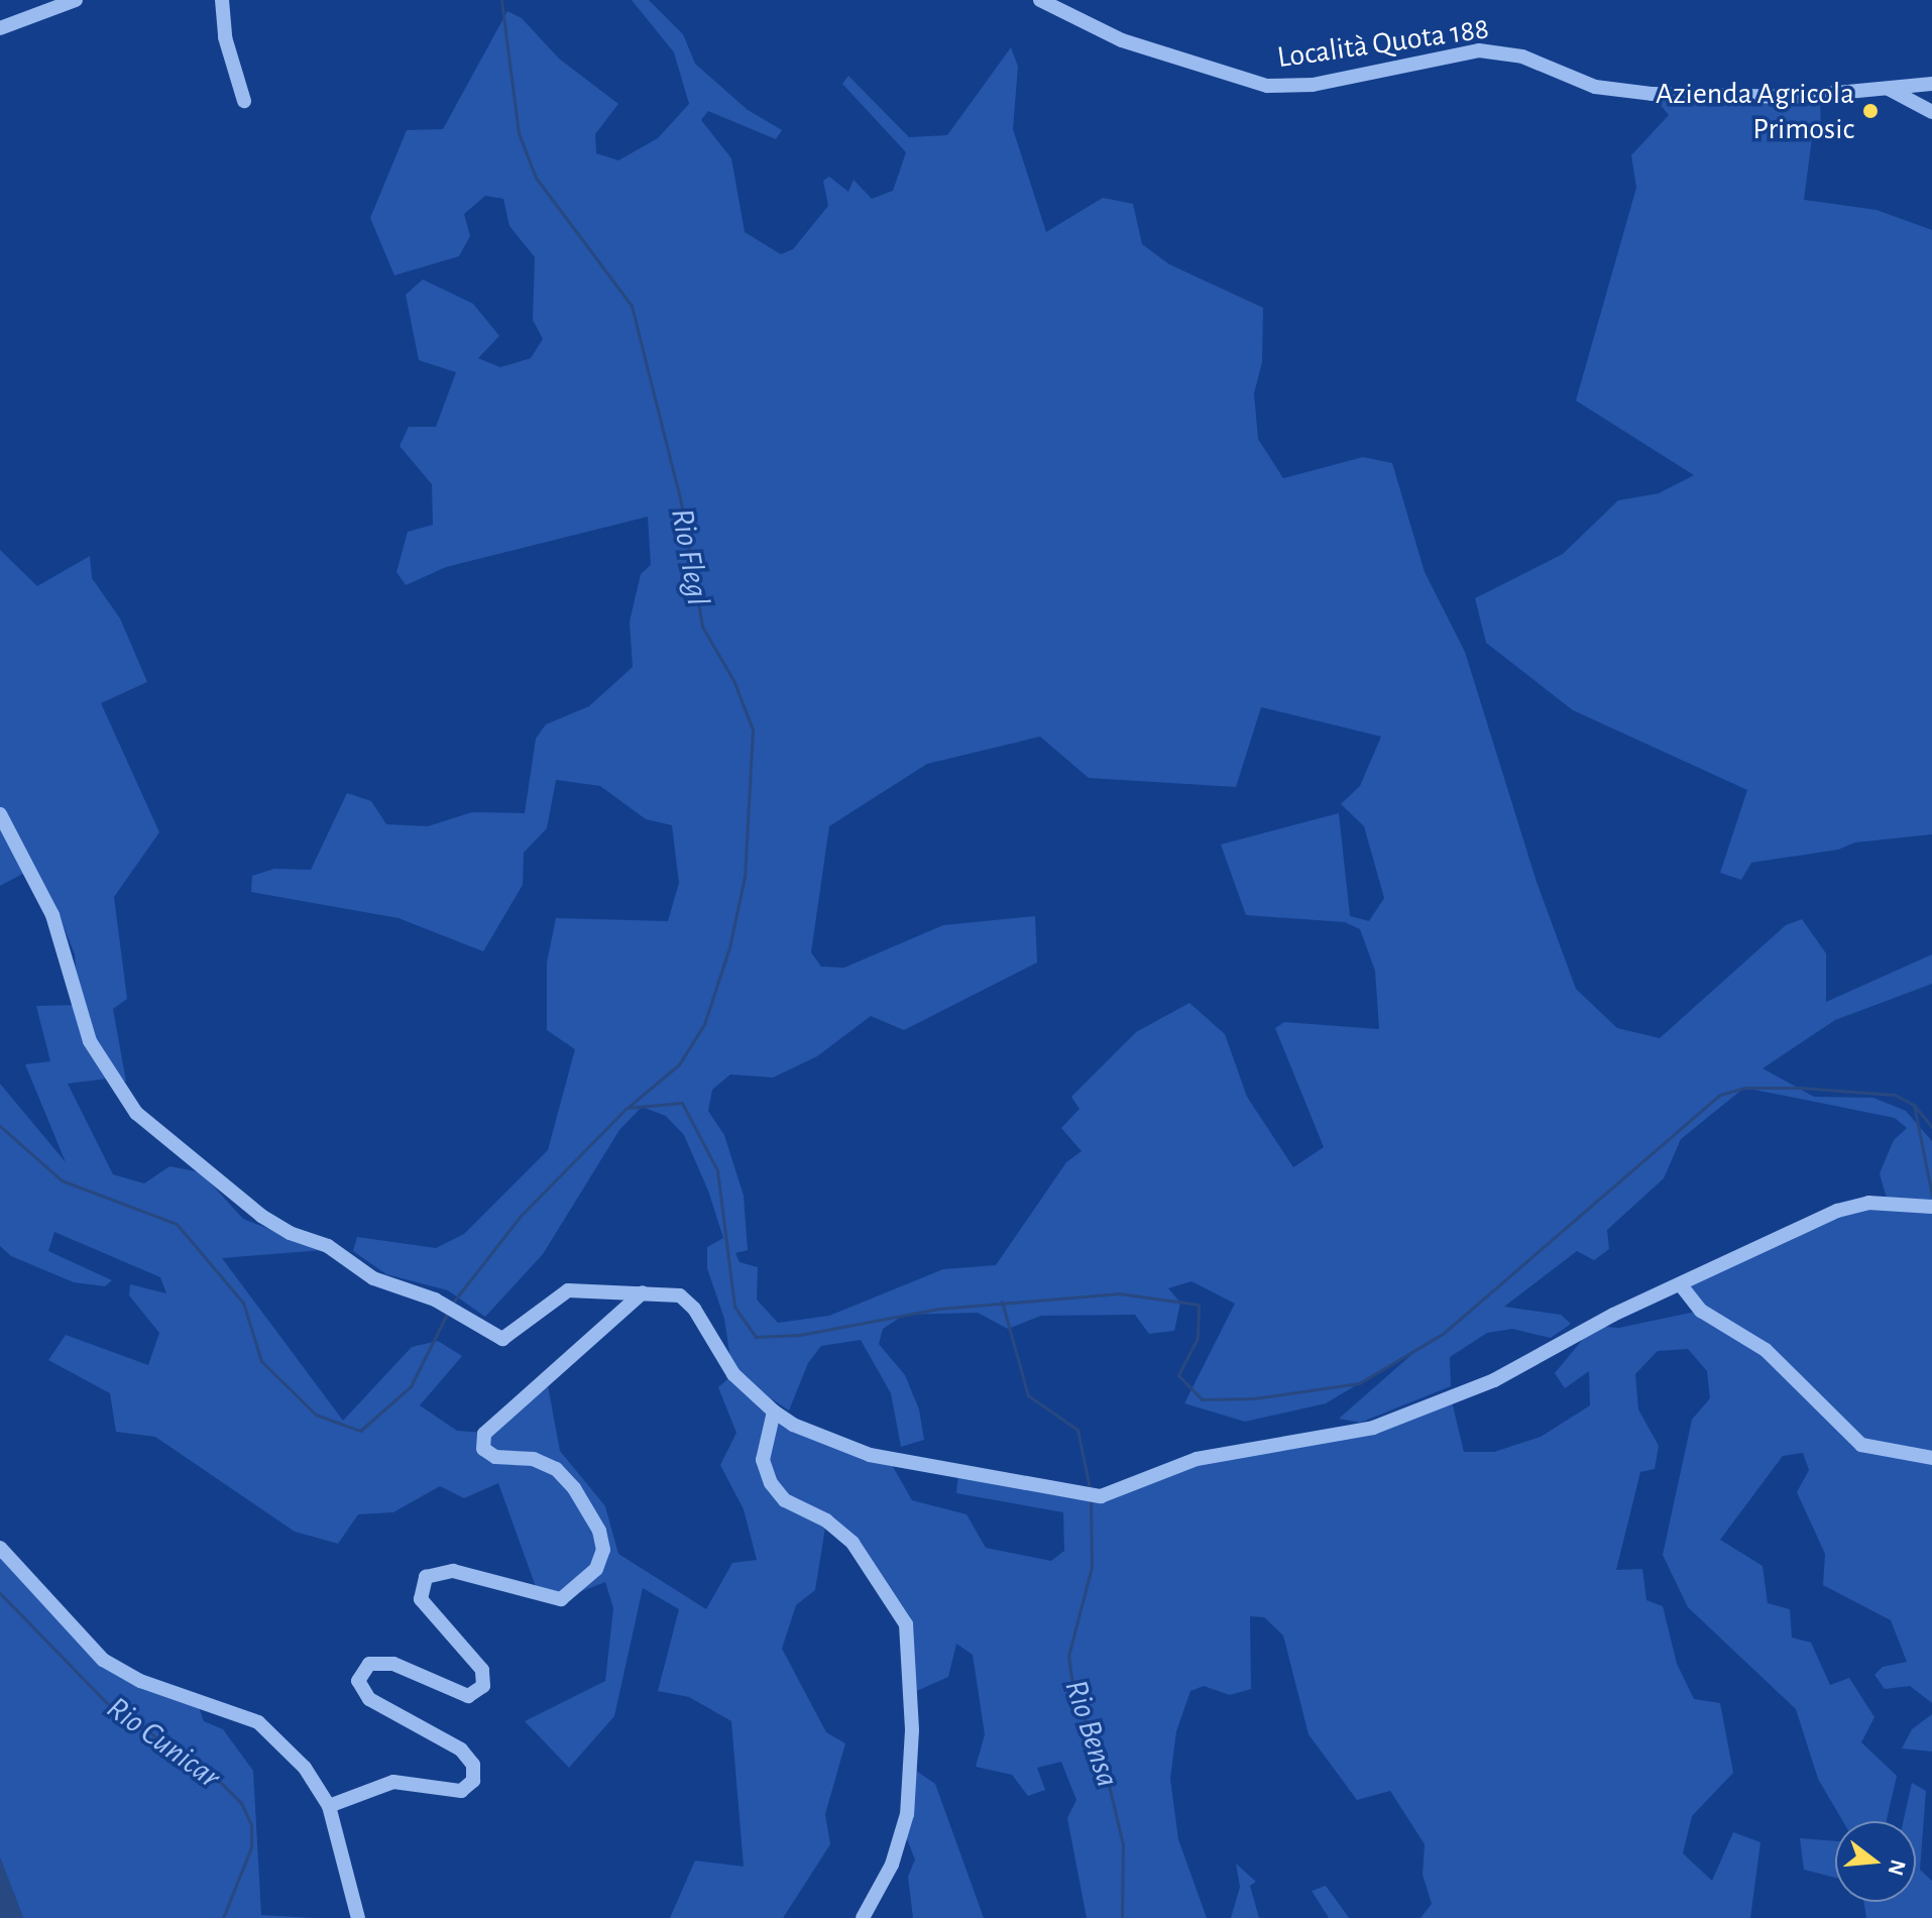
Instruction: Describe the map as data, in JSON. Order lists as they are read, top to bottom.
{
  "streets": {
    "street": ["Località Quota 188"]
  },
  "water": ["Rio Flegl", "Rio Bensa", "Rio Cunicar"],
  "places": ["Azienda Agricola Primosic"],
  "north": "right"
}
